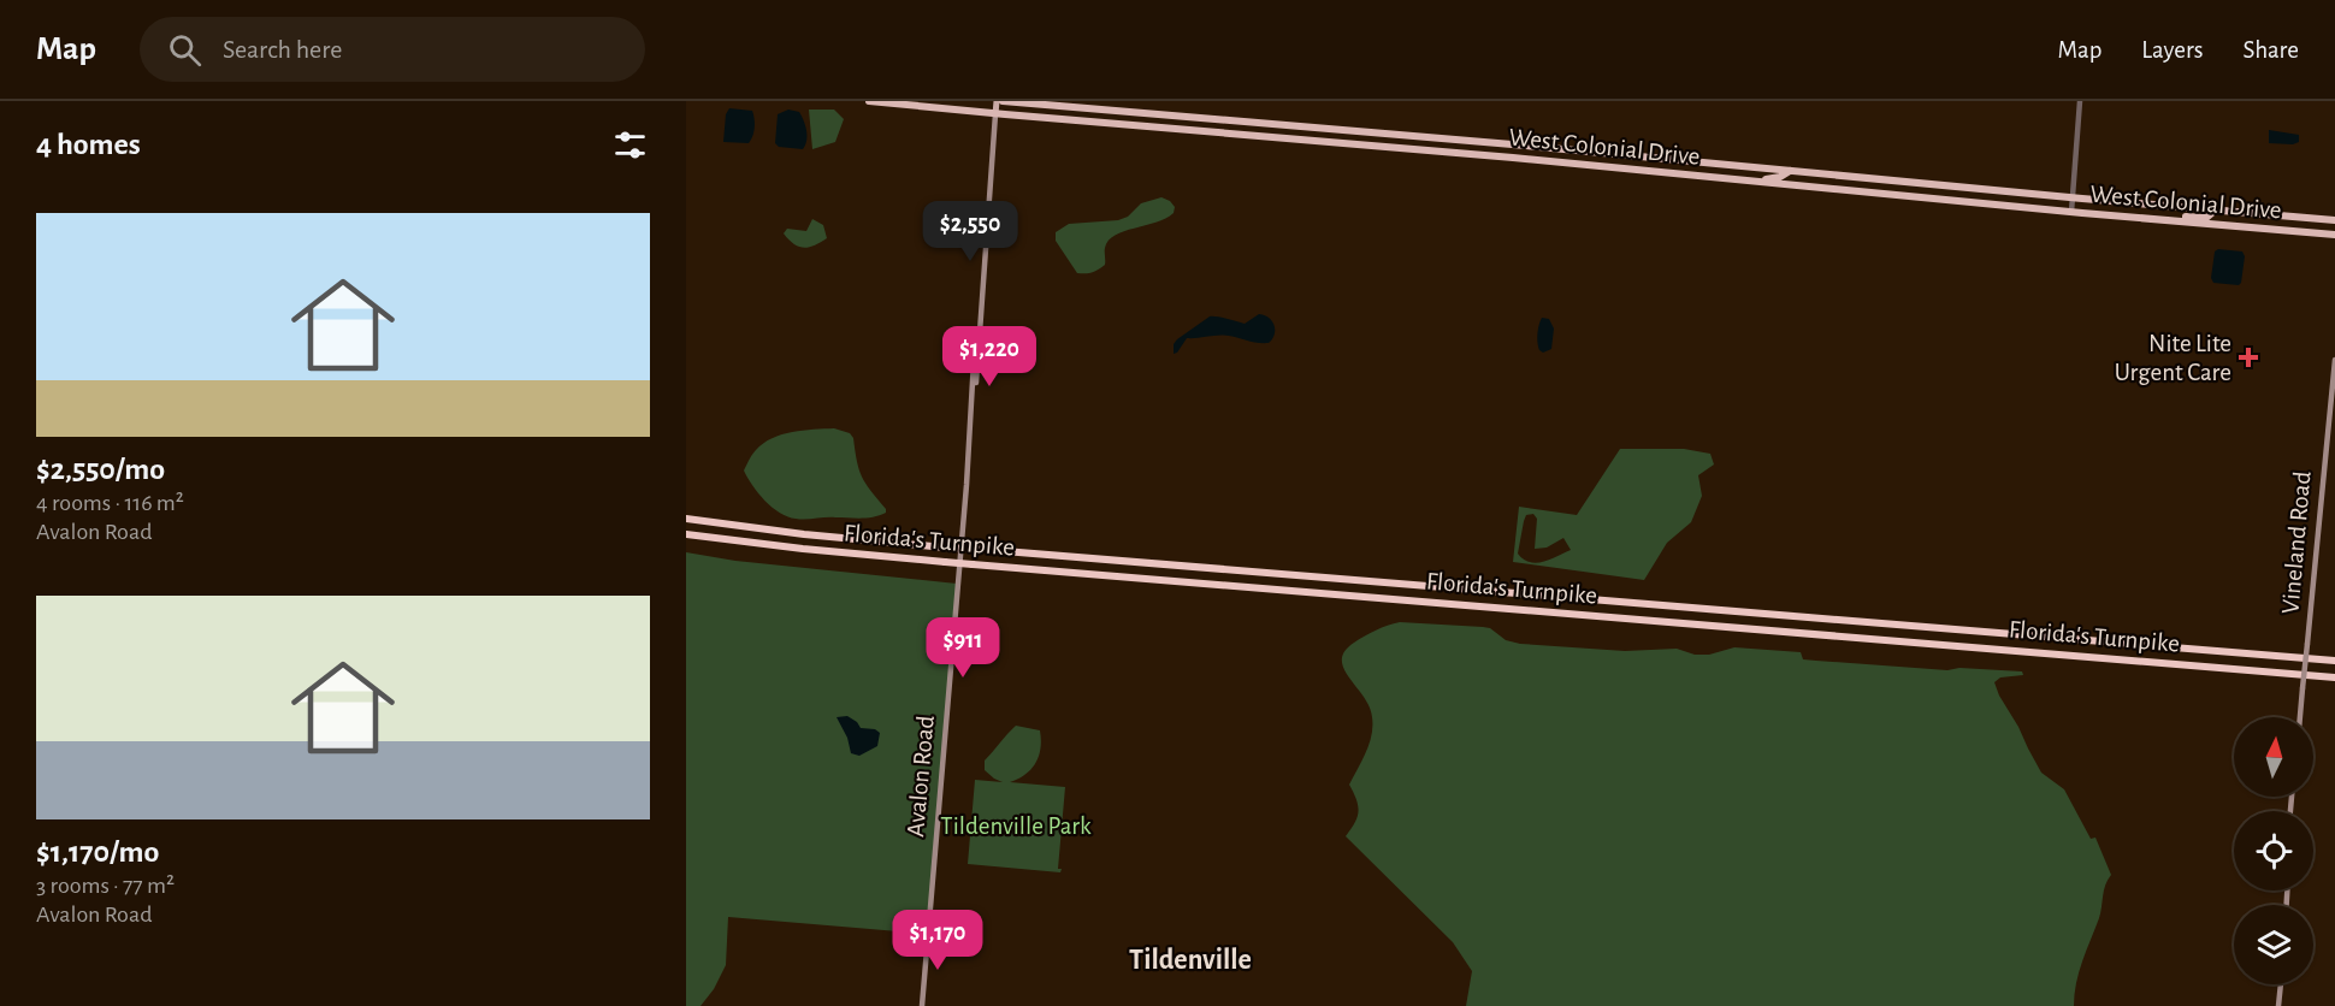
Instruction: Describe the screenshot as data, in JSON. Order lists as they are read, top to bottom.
{
  "streets": {
    "highway": ["West Colonial Drive", "Florida's Turnpike"],
    "main road": ["Vineland Road", "Avalon Road"]
  },
  "crossings": [
    ["West Colonial Drive", "Avalon Road"]
  ],
  "districts": ["Tildenville"],
  "parks": ["Tildenville Park"],
  "places": {
    "health": ["Nite Lite Urgent Care"]
  },
  "north": "top",
  "page": {
    "header": "Map",
    "search": "Search here",
    "nav": ["Map", "Layers", "Share"],
    "heading": "4 homes",
    "list": [
      {
        "name": "$2,550/mo",
        "note": "4 rooms · 116 m² · Avalon Road"
      },
      {
        "name": "$1,170/mo",
        "note": "3 rooms · 77 m² · Avalon Road"
      }
    ],
    "price": [
      "$2,550",
      "$1,220",
      "$911",
      "$1,170"
    ]
  }
}
